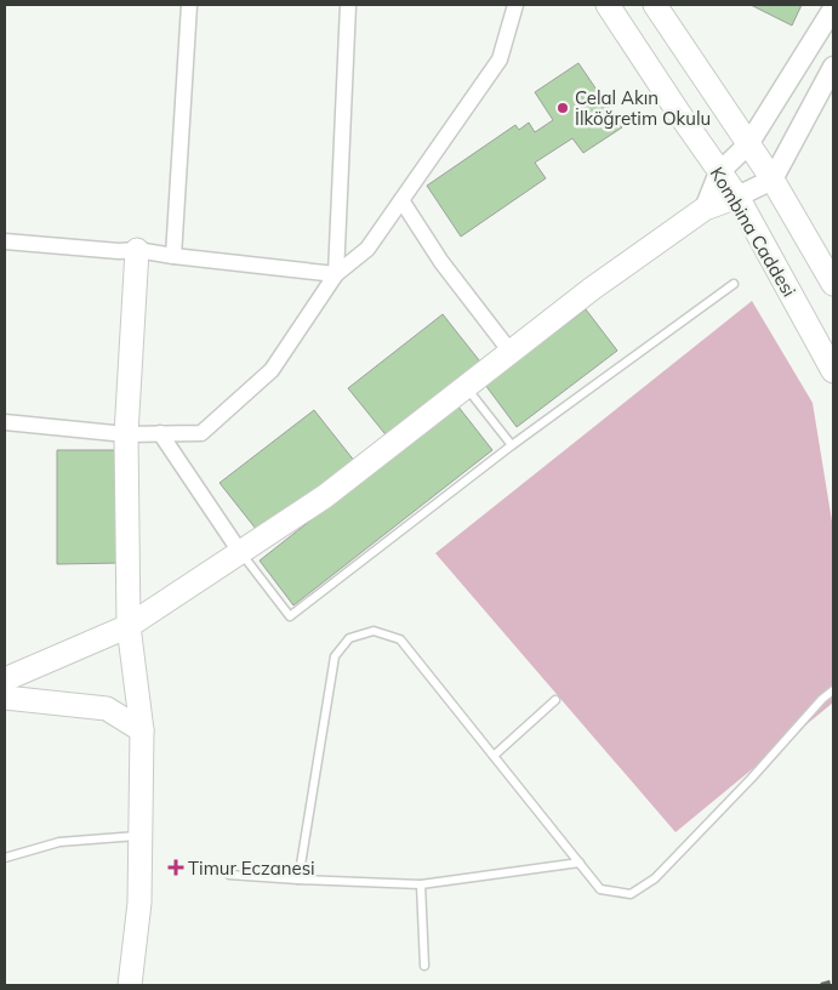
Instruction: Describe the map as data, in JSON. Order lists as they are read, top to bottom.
{
  "streets": {
    "main road": ["Kombina Caddesi"]
  },
  "places": {
    "other": ["Celal Akın İlköğretim Okulu"],
    "health": ["Timur Eczanesi"]
  }
}
